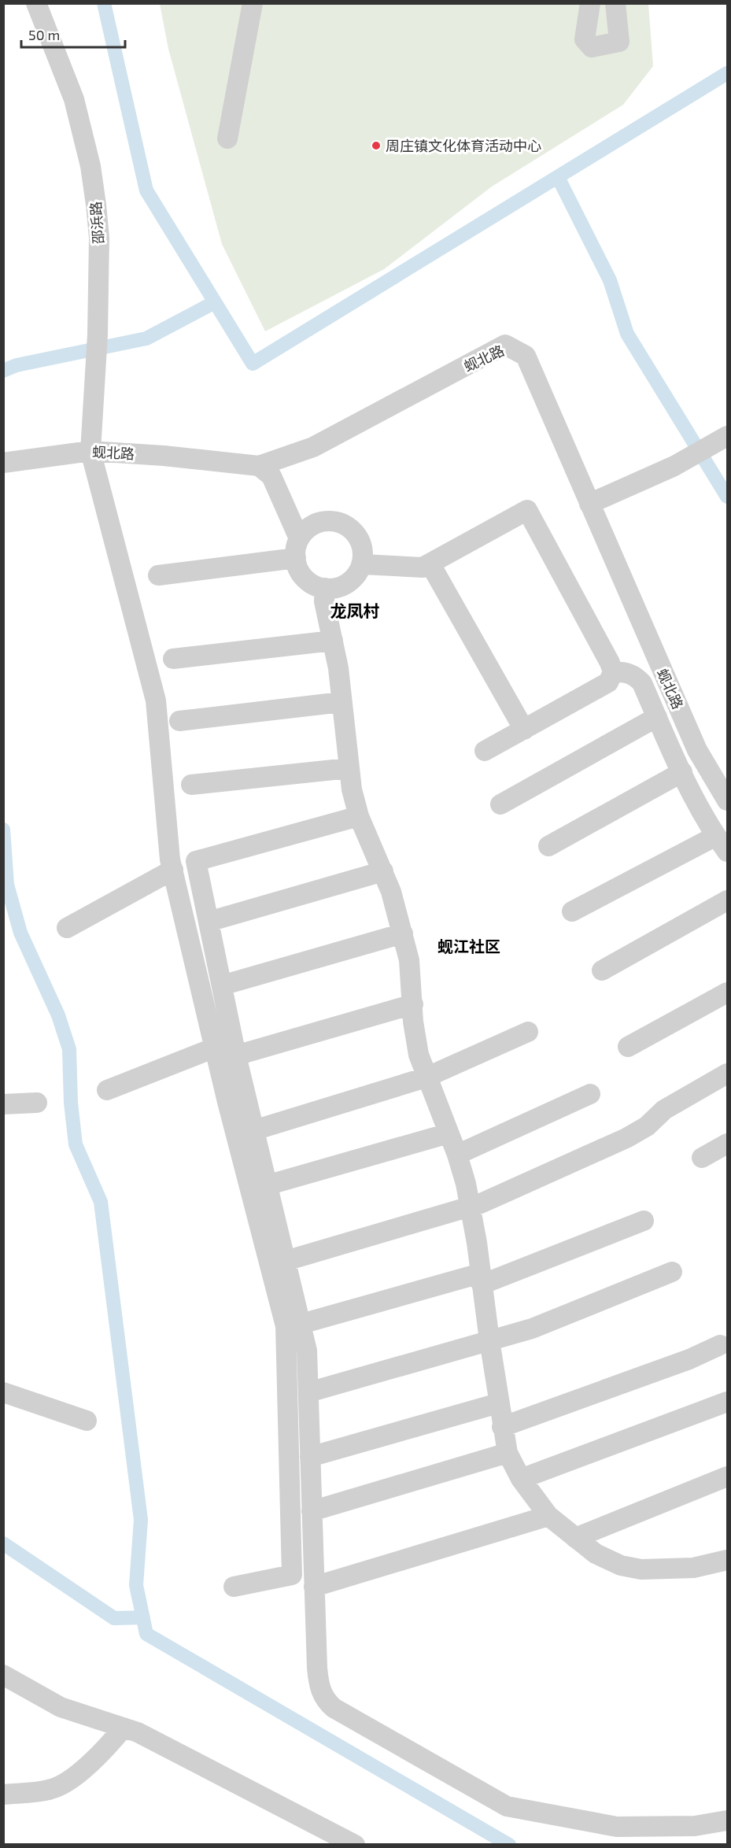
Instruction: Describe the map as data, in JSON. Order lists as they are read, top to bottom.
{
  "streets": {
    "street": ["邵浜路", "蚬北路"]
  },
  "crossings": [
    ["邵浜路", "蚬北路"]
  ],
  "districts": ["龙凤村", "蚬江社区"],
  "places": ["周庄镇文化体育活动中心"],
  "scale_bar": "50 m"
}
